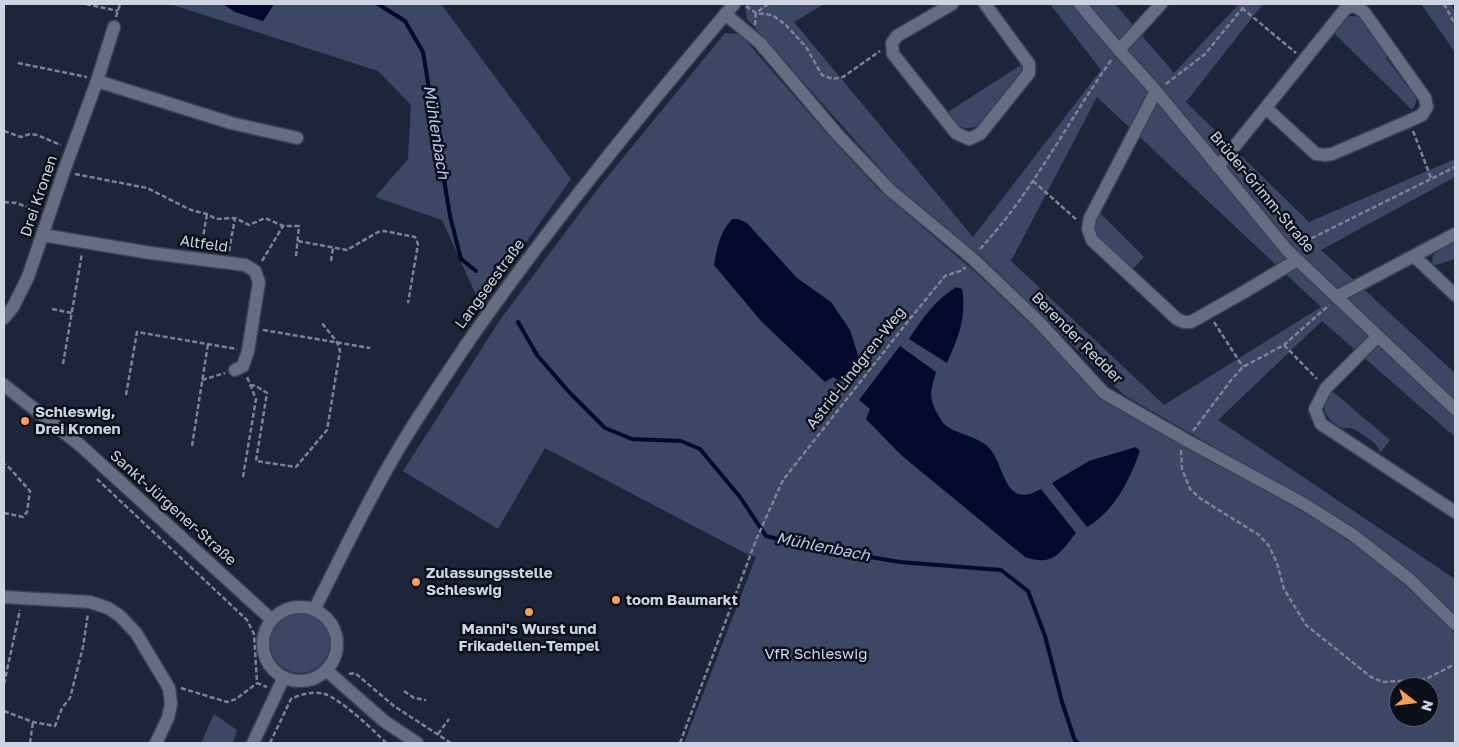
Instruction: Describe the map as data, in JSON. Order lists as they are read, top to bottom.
{
  "streets": {
    "street": [
      "Brüder-Grimm-Straße",
      "Drei Kronen",
      "Altfeld",
      "Langseestraße",
      "Berender Redder",
      "Sankt-Jürgener-Straße"
    ],
    "path": ["Astrid-Lindgren-Weg"]
  },
  "crossings": [
    ["Brüder-Grimm-Straße", "Astrid-Lindgren-Weg"],
    ["Drei Kronen", "Altfeld"],
    ["Langseestraße", "Berender Redder"],
    ["Langseestraße", "Sankt-Jürgener-Straße"],
    ["Berender Redder", "Astrid-Lindgren-Weg"]
  ],
  "water": ["Mühlenbach"],
  "parks": ["VfR Schleswig"],
  "places": [
    "Schleswig, Drei Kronen",
    "Zulassungsstelle Schleswig",
    "toom Baumarkt",
    "Manni's Wurst und Frikadellen-Tempel"
  ],
  "north": "right"
}
